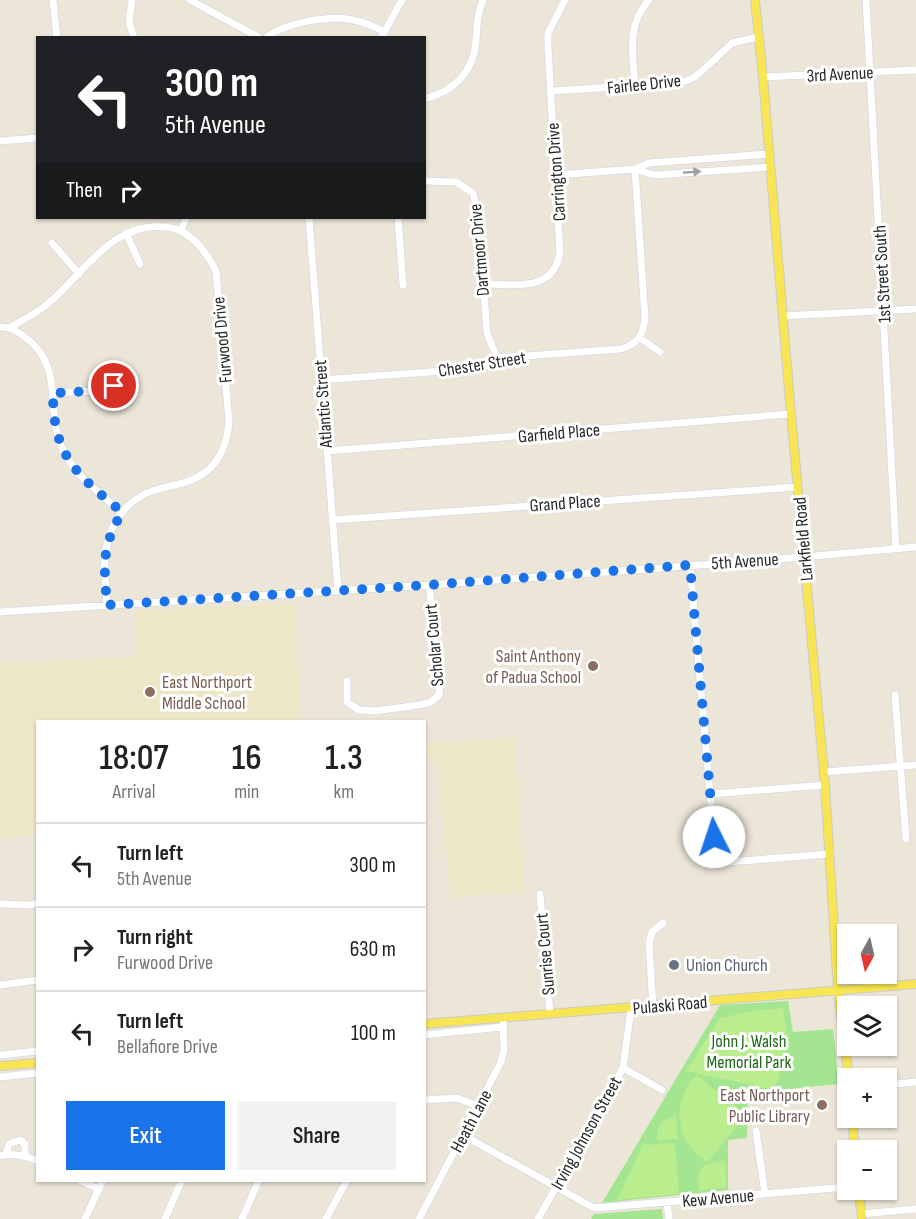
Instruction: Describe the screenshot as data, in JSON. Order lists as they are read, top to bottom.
{
  "streets": {
    "main road": ["Larkfield Road", "Pulaski Road"],
    "street": [
      "3rd Avenue",
      "Fairlee Drive",
      "Carrington Drive",
      "Dartmoor Drive",
      "1st Street South",
      "Furwood Drive",
      "Chester Street",
      "Atlantic Street",
      "Garfield Place",
      "Grand Place",
      "5th Avenue",
      "Scholar Court",
      "Sunrise Court",
      "Heath Lane",
      "Irving Johnson Street",
      "Kew Avenue"
    ]
  },
  "crossings": [
    ["3rd Avenue", "1st Street South"],
    ["3rd Avenue", "Larkfield Road"],
    ["Fairlee Drive", "Carrington Drive"],
    ["Fairlee Drive", "Larkfield Road"],
    ["Carrington Drive", "Dartmoor Drive"],
    ["Dartmoor Drive", "Chester Street"],
    ["1st Street South", "5th Avenue"],
    ["Furwood Drive", "5th Avenue"],
    ["Chester Street", "Atlantic Street"],
    ["Atlantic Street", "Garfield Place"],
    ["Atlantic Street", "Grand Place"],
    ["Atlantic Street", "5th Avenue"],
    ["Garfield Place", "Larkfield Road"],
    ["Grand Place", "Larkfield Road"],
    ["Larkfield Road", "5th Avenue"],
    ["Larkfield Road", "Pulaski Road"],
    ["5th Avenue", "Scholar Court"],
    ["Sunrise Court", "Pulaski Road"],
    ["Pulaski Road", "Heath Lane"],
    ["Pulaski Road", "Irving Johnson Street"],
    ["Heath Lane", "Kew Avenue"],
    ["Irving Johnson Street", "Kew Avenue"]
  ],
  "parks": ["John J. Walsh Memorial Park"],
  "places": [
    "Saint Anthony of Padua School",
    "East Northport Middle School",
    "Union Church",
    "East Northport Public Library"
  ],
  "north": "bottom",
  "page": {
    "turn": ["300 m", "5th Avenue"],
    "then": "Then",
    "eta": [
      "18:07",
      "Arrival",
      "16",
      "min",
      "1.3",
      "km"
    ],
    "list": [
      {
        "name": "Turn left",
        "note": "5th Avenue",
        "value": "300 m"
      },
      {
        "name": "Turn right",
        "note": "Furwood Drive",
        "value": "630 m"
      },
      {
        "name": "Turn left",
        "note": "Bellafiore Drive",
        "value": "100 m"
      }
    ],
    "map_buttons": ["+", "−"],
    "buttons": ["Exit", "Share"]
  }
}
